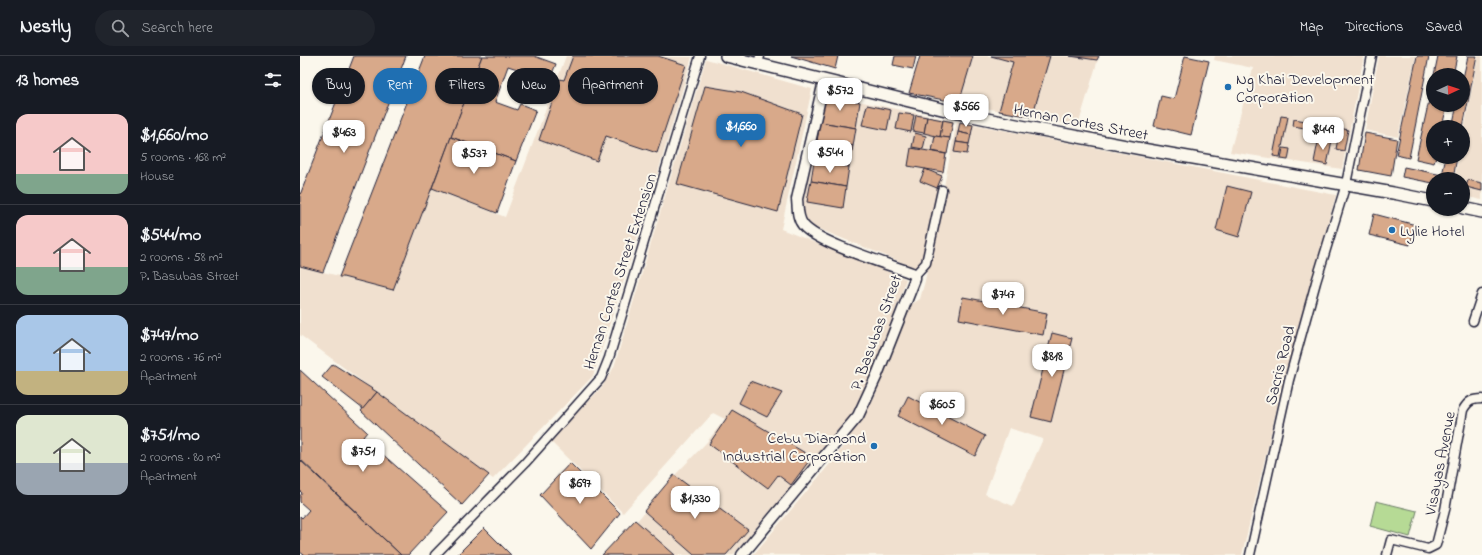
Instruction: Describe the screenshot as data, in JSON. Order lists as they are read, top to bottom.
{
  "streets": {
    "main road": ["Hernan Cortes Street"],
    "street": [
      "Hernan Cortes Street Extension",
      "P. Basubas Street",
      "Sacris Road",
      "Visayas Avenue"
    ]
  },
  "crossings": [
    ["Hernan Cortes Street", "P. Basubas Street"],
    ["Hernan Cortes Street", "Sacris Road"]
  ],
  "places": ["Ng Khai Development Corporation", "Lylie Hotel", "Cebu Diamond Industrial Corporation"],
  "north": "right",
  "page": {
    "header": "Nestly",
    "search": "Search here",
    "nav": ["Map", "Directions", "Saved"],
    "heading": "13 homes",
    "map_buttons": ["+", "−"],
    "chip": [
      "Buy",
      "Rent",
      "Filters",
      "New",
      "Apartment"
    ],
    "price": [
      "$572",
      "$566",
      "$1,660",
      "$449",
      "$463",
      "$544",
      "$537",
      "$747",
      "$818",
      "$605",
      "$751",
      "$697",
      "$1,330"
    ],
    "list": [
      {
        "name": "$1,660/mo",
        "note": "5 rooms · 168 m² · House"
      },
      {
        "name": "$544/mo",
        "note": "2 rooms · 58 m² · P. Basubas Street"
      },
      {
        "name": "$747/mo",
        "note": "2 rooms · 76 m² · Apartment"
      },
      {
        "name": "$751/mo",
        "note": "2 rooms · 80 m² · Apartment"
      }
    ]
  }
}
